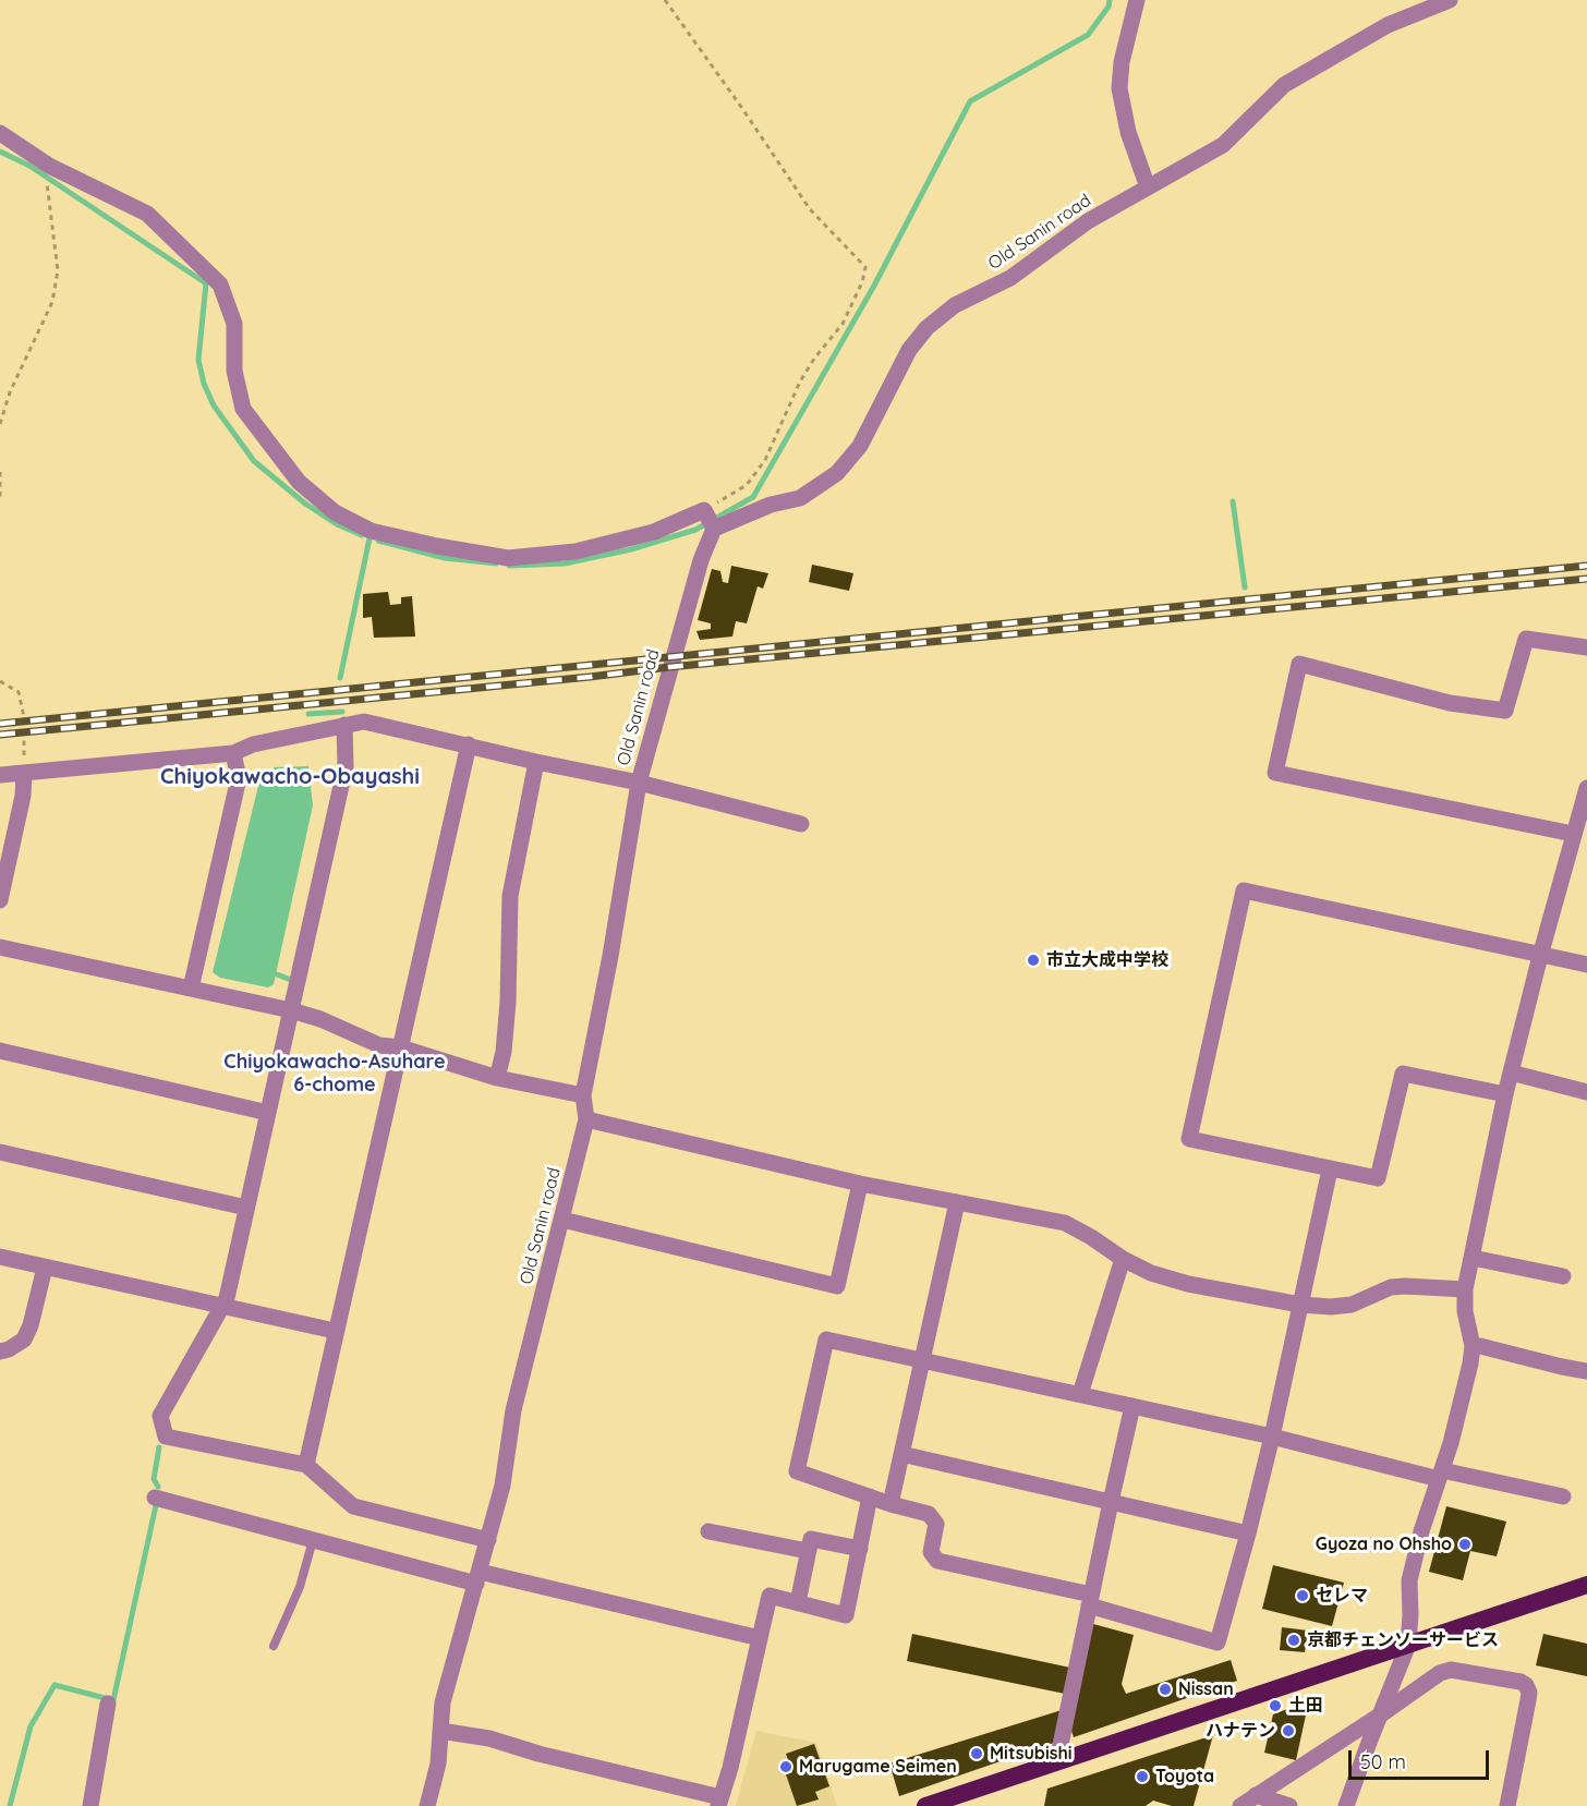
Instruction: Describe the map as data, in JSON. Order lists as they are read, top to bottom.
{
  "streets": {
    "street": ["Old Sanin road"]
  },
  "districts": ["Chiyokawacho-Obayashi", "Chiyokawacho-Asuhare 6-chome"],
  "places": [
    "市立大成中学校",
    "Gyoza no Ohsho",
    "セレマ",
    "京都チェンソーサービス",
    "Nissan",
    "土田",
    "ハナテン",
    "Mitsubishi",
    "Marugame Seimen",
    "Toyota"
  ],
  "scale_bar": "50 m"
}
